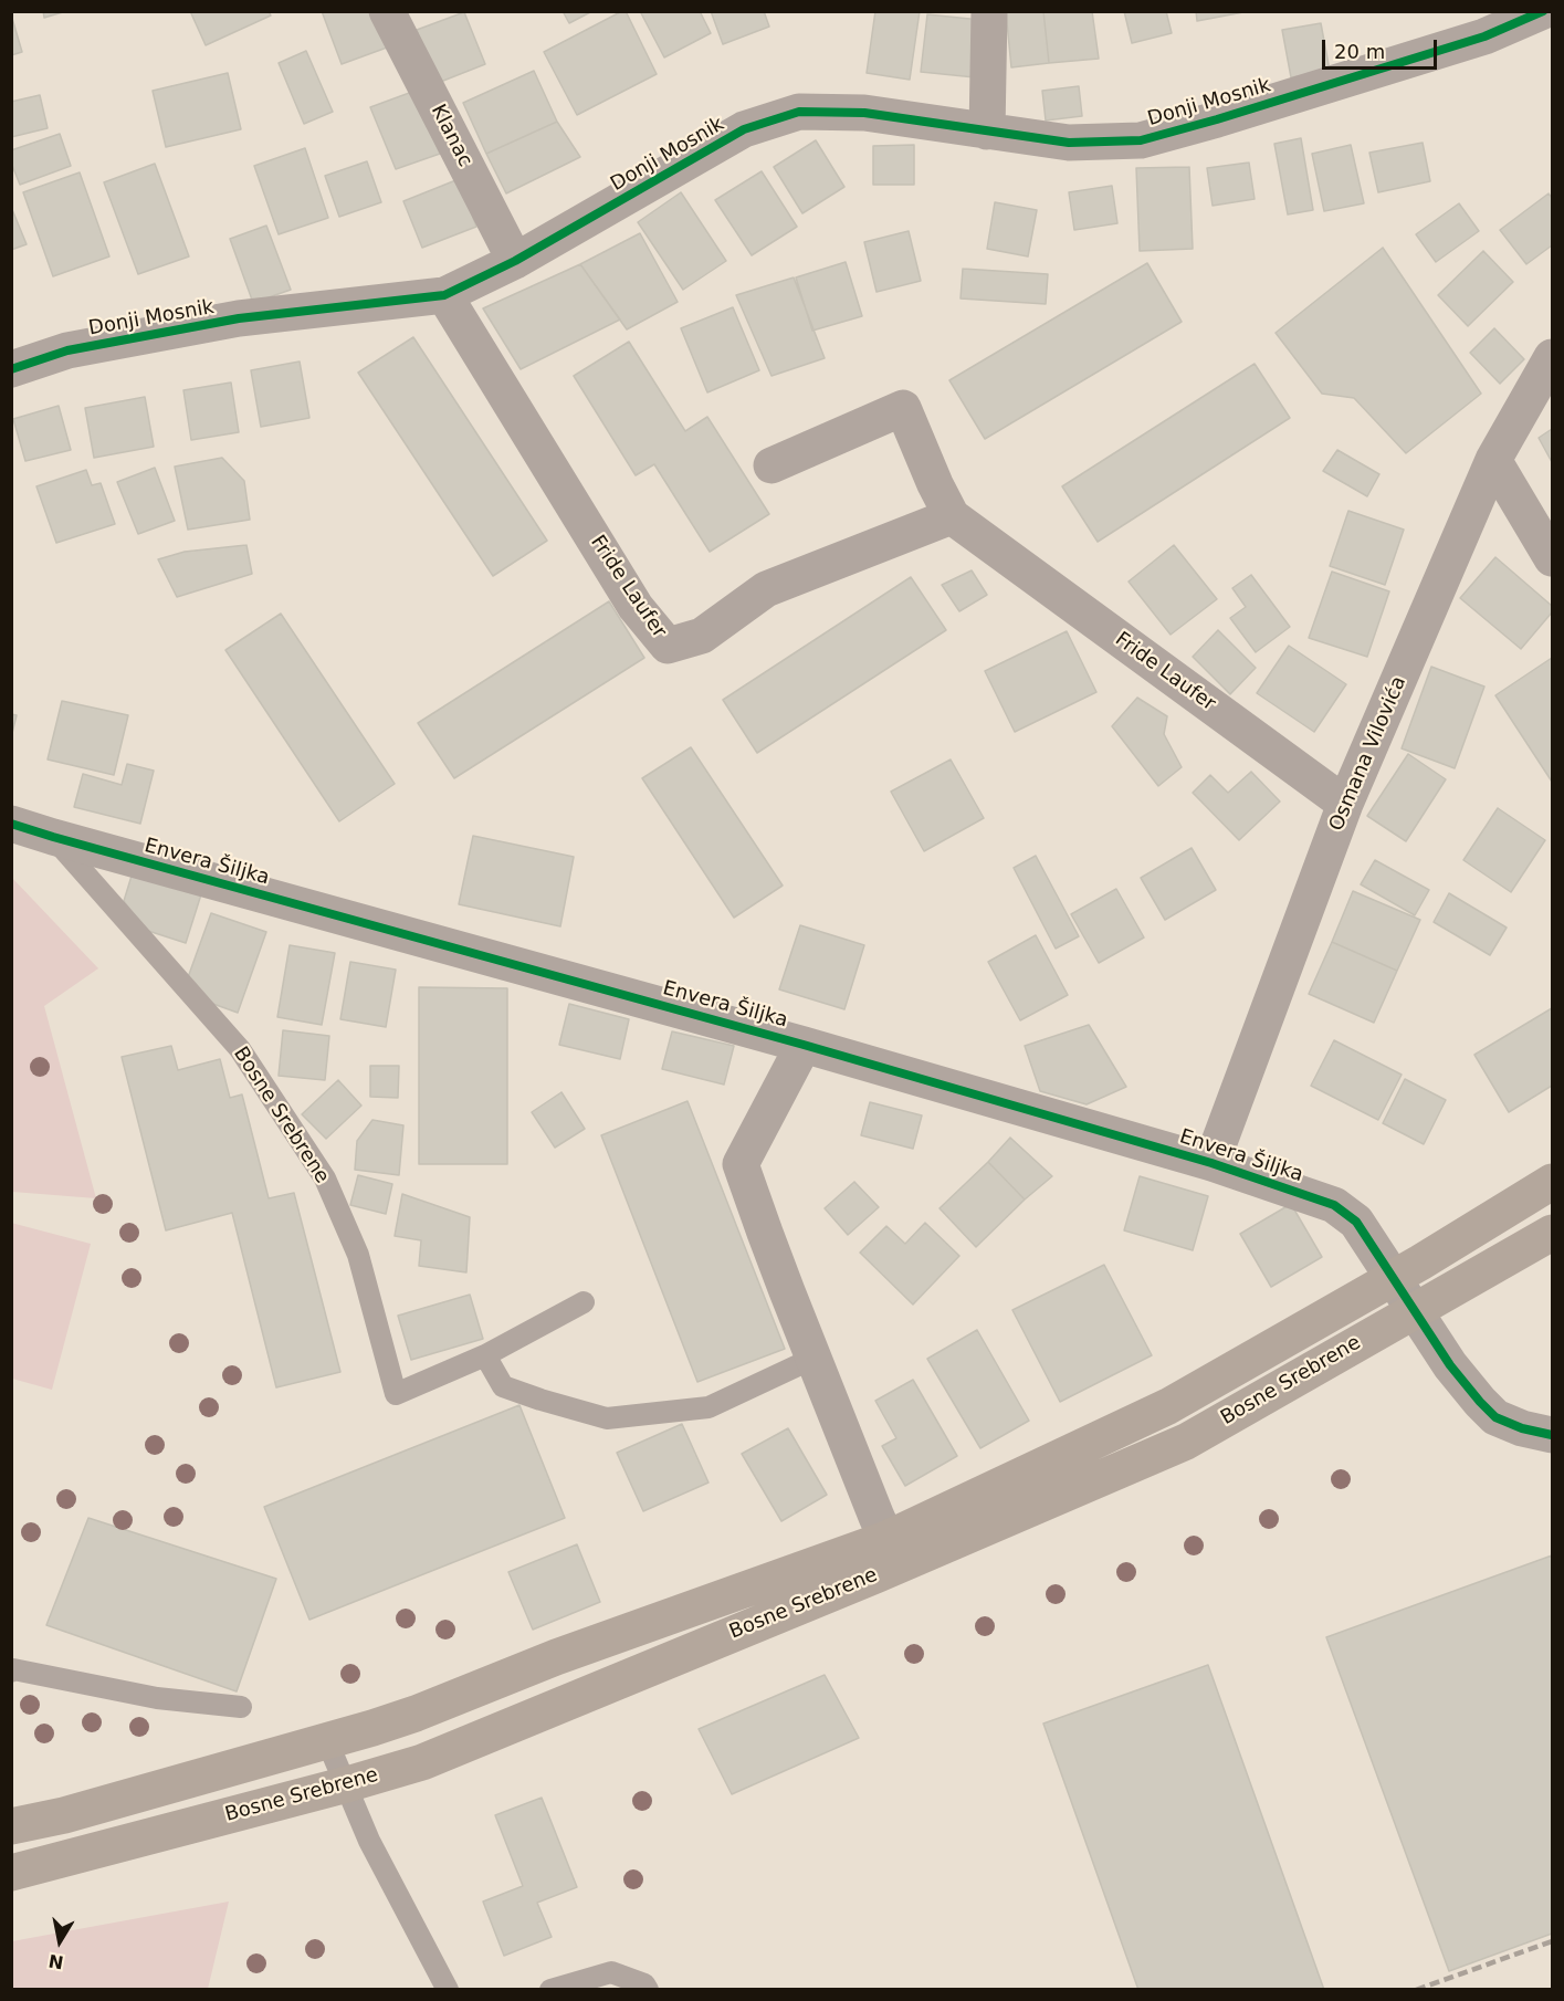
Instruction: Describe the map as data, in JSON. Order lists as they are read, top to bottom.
{
  "streets": {
    "main road": ["Bosne Srebrene"],
    "street": [
      "Donji Mosnik",
      "Klanac",
      "Fride Laufer",
      "Osmana Vilovića",
      "Envera Šiljka"
    ]
  },
  "crossings": [
    ["Donji Mosnik", "Klanac"],
    ["Donji Mosnik", "Fride Laufer"],
    ["Fride Laufer", "Osmana Vilovića"],
    ["Osmana Vilovića", "Envera Šiljka"],
    ["Envera Šiljka", "Bosne Srebrene"]
  ],
  "scale_bar": "20 m",
  "north": "bottom"
}
